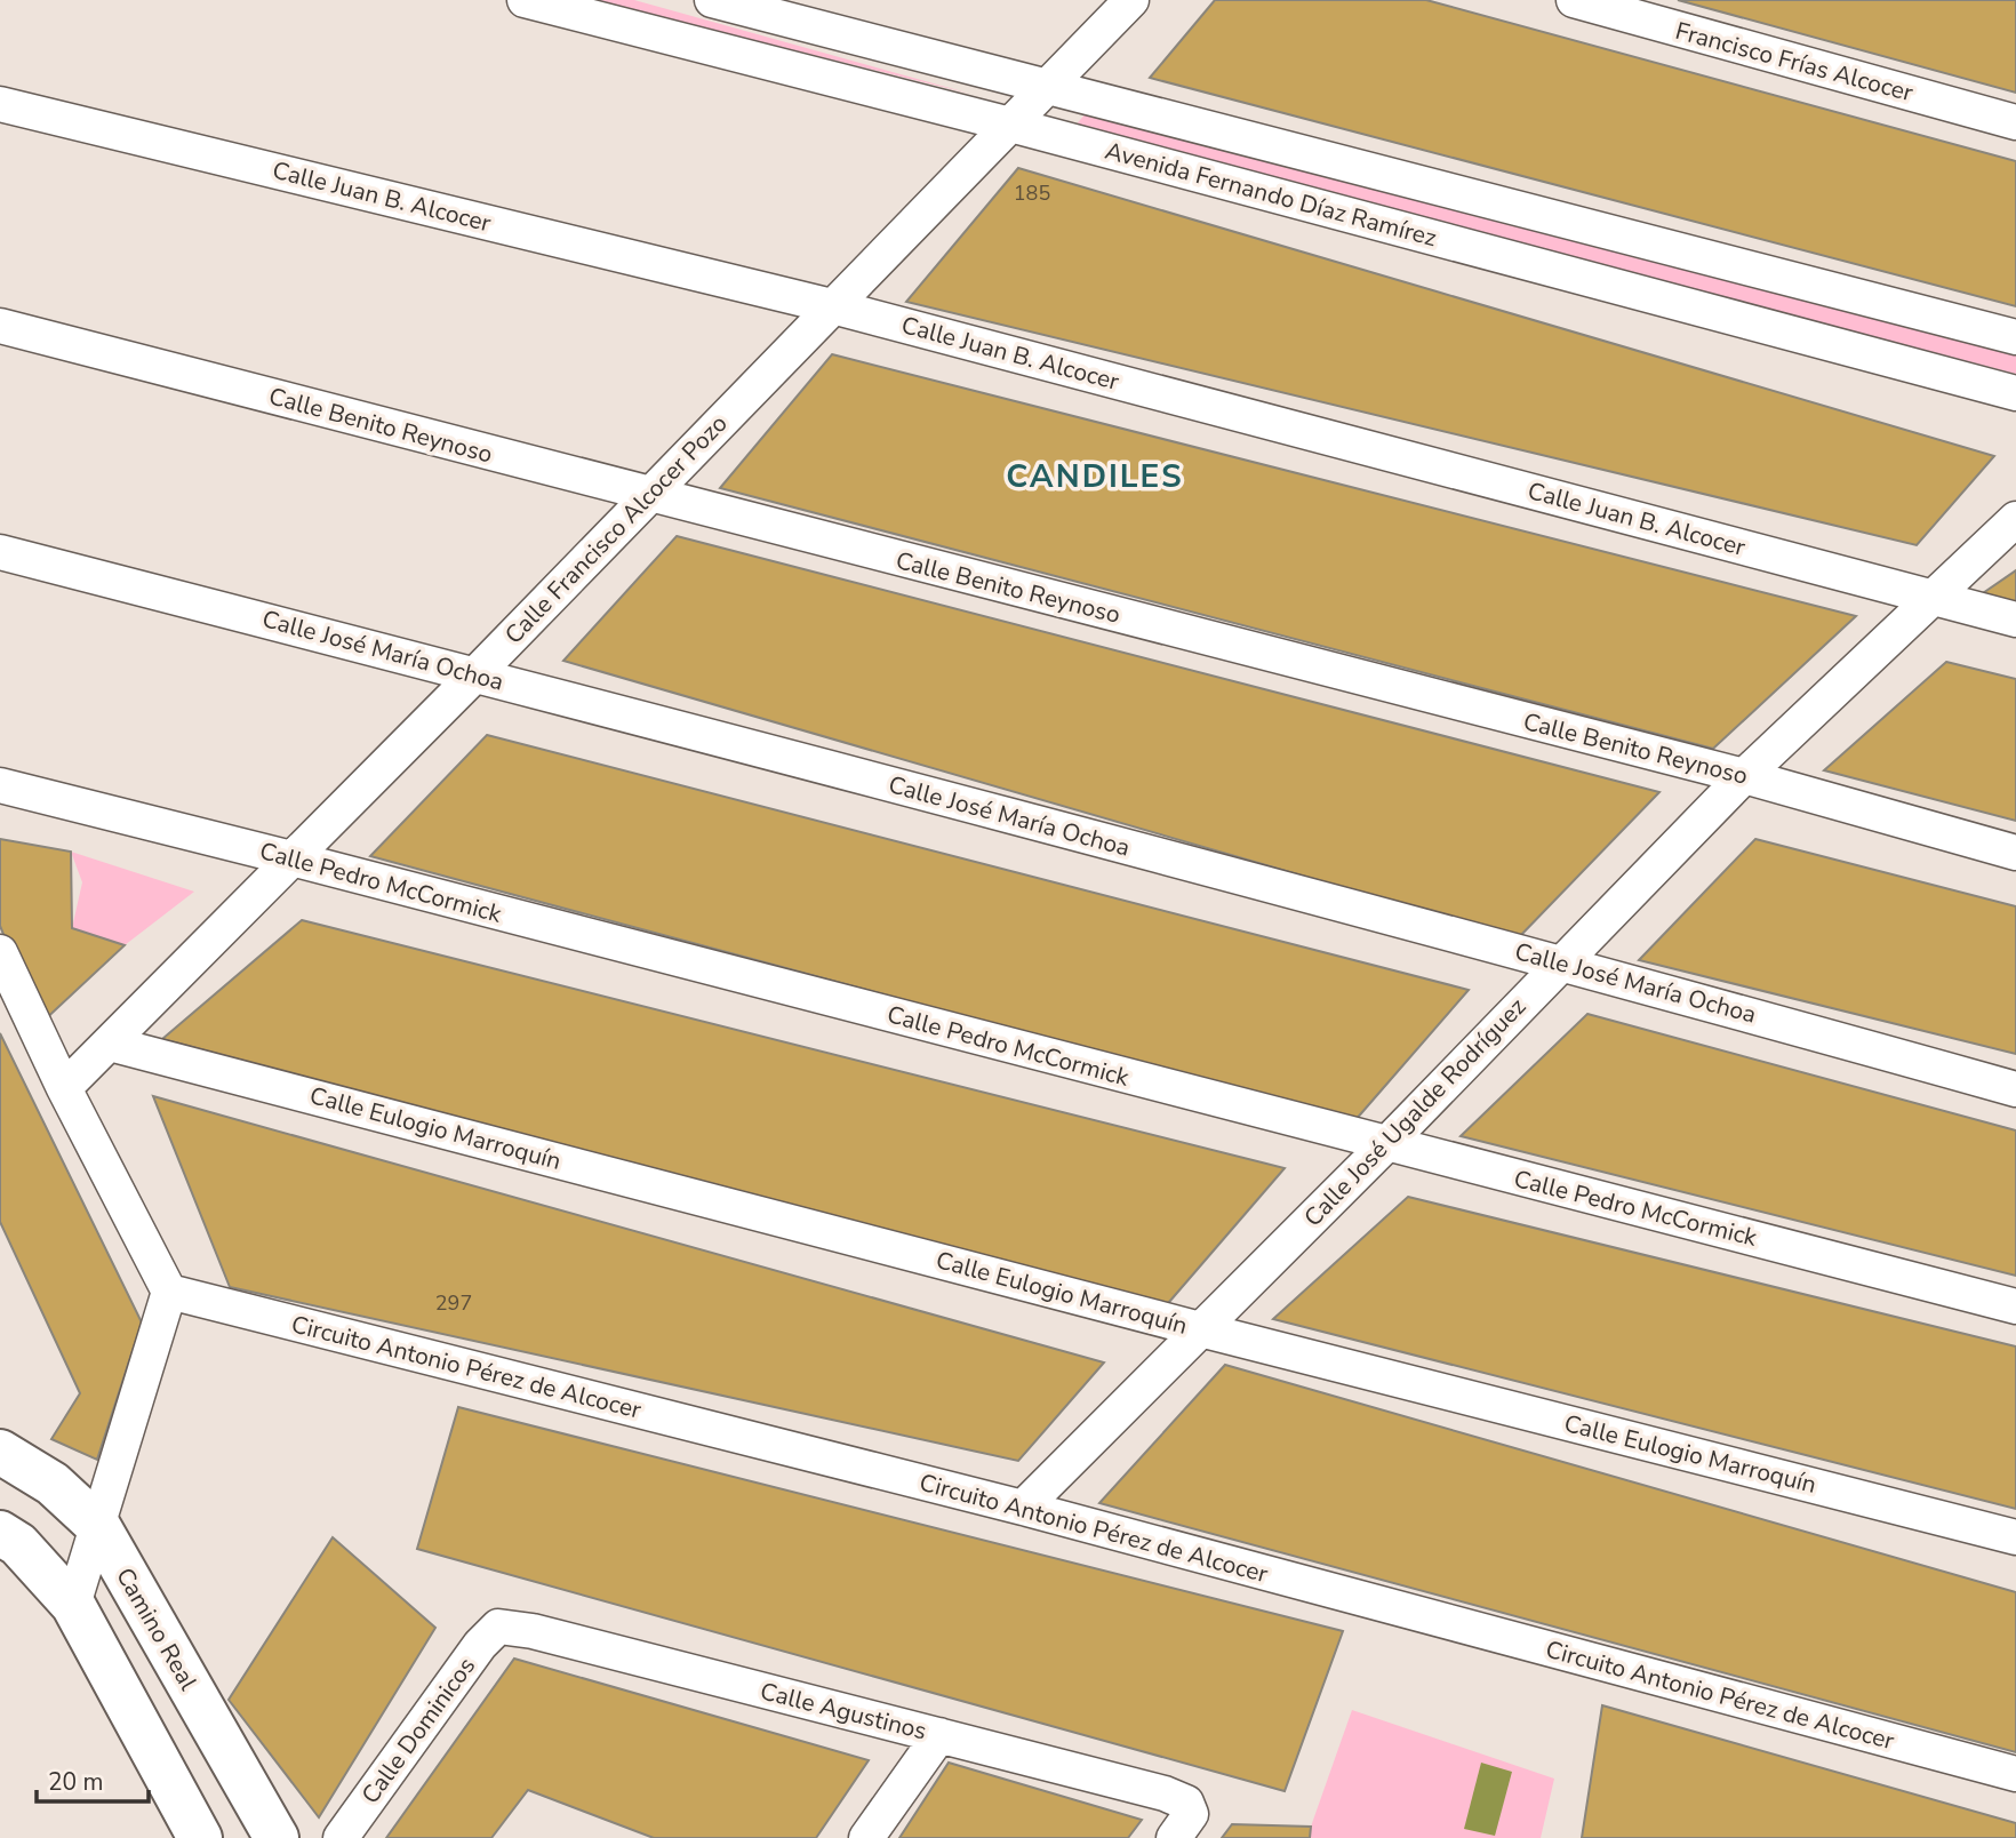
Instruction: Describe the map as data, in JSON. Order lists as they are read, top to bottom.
{
  "streets": {
    "street": [
      "Francisco Frías Alcocer",
      "Avenida Fernando Díaz Ramírez",
      "Calle Juan B. Alcocer",
      "Calle Benito Reynoso",
      "Calle Francisco Alcocer Pozo",
      "Calle José María Ochoa",
      "Calle Pedro McCormick",
      "Calle José Ugalde Rodríguez",
      "Calle Eulogio Marroquín",
      "Circuito Antonio Pérez de Alcocer",
      "Camino Real",
      "Calle Agustinos",
      "Calle Dominicos"
    ]
  },
  "crossings": [
    ["Avenida Fernando Díaz Ramírez", "Calle Francisco Alcocer Pozo"],
    ["Calle Juan B. Alcocer", "Calle Francisco Alcocer Pozo"],
    ["Calle Juan B. Alcocer", "Calle José Ugalde Rodríguez"],
    ["Calle Benito Reynoso", "Calle Francisco Alcocer Pozo"],
    ["Calle Benito Reynoso", "Calle José Ugalde Rodríguez"],
    ["Calle Francisco Alcocer Pozo", "Calle José María Ochoa"],
    ["Calle Francisco Alcocer Pozo", "Calle Pedro McCormick"],
    ["Calle Francisco Alcocer Pozo", "Calle Eulogio Marroquín"],
    ["Calle José María Ochoa", "Calle José Ugalde Rodríguez"],
    ["Calle Pedro McCormick", "Calle José Ugalde Rodríguez"],
    ["Calle José Ugalde Rodríguez", "Calle Eulogio Marroquín"],
    ["Calle José Ugalde Rodríguez", "Circuito Antonio Pérez de Alcocer"],
    ["Calle Agustinos", "Calle Dominicos"]
  ],
  "districts": ["CANDILES"],
  "house_numbers": ["185", "297"],
  "scale_bar": "20 m"
}
